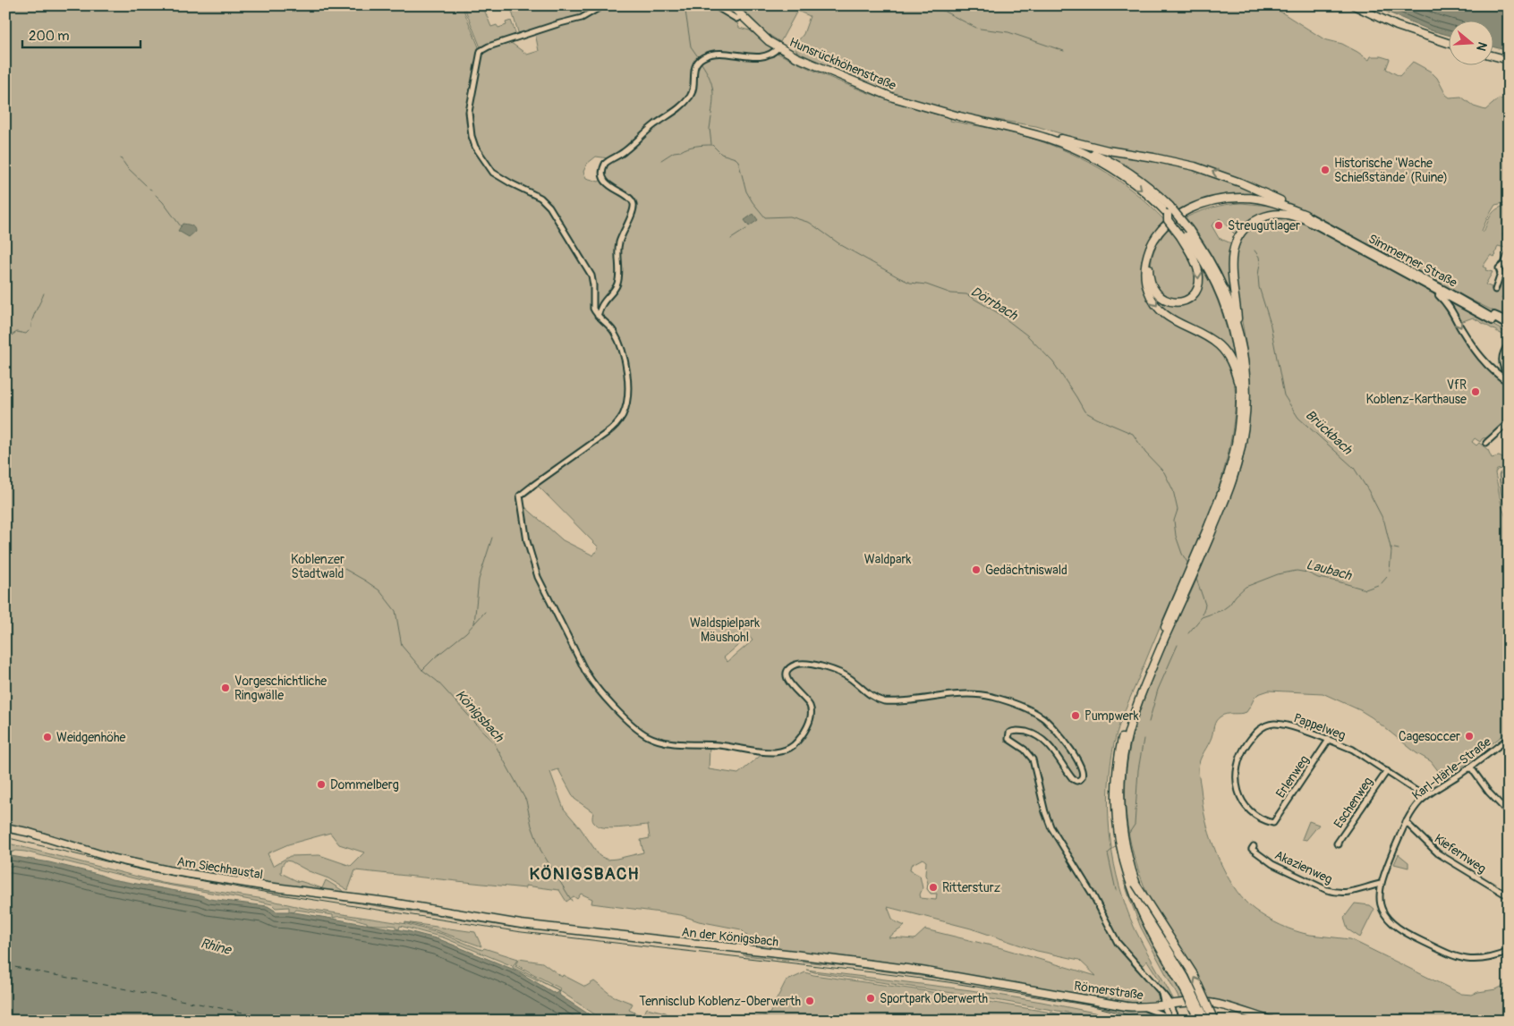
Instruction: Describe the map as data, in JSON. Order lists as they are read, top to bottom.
{
  "streets": {
    "main road": [
      "Hunsrückhöhenstraße",
      "Am Siechhaustal",
      "An der Königsbach",
      "Römerstraße"
    ],
    "street": [
      "Simmerner Straße",
      "Pappelweg",
      "Karl-Härle-Straße",
      "Erlenweg",
      "Eschenweg",
      "Kiefernweg",
      "Akazienweg"
    ]
  },
  "crossings": [
    ["Pappelweg", "Karl-Härle-Straße"],
    ["Pappelweg", "Erlenweg"],
    ["Pappelweg", "Eschenweg"],
    ["Karl-Härle-Straße", "Kiefernweg"],
    ["Karl-Härle-Straße", "Akazienweg"],
    ["Am Siechhaustal", "An der Königsbach"],
    ["An der Königsbach", "Römerstraße"]
  ],
  "districts": ["KÖNIGSBACH"],
  "water": [
    "Dörrbach",
    "Brückbach",
    "Laubach",
    "Königsbach",
    "Rhine"
  ],
  "parks": ["Koblenzer Stadtwald", "Waldpark", "Waldspielpark Mäushohl"],
  "places": [
    "Historische 'Wache Schießstände' (Ruine)",
    "Streugutlager",
    "VfR Koblenz-Karthause",
    "Gedächtniswald",
    "Vorgeschichtliche Ringwälle",
    "Pumpwerk",
    "Cagesoccer",
    "Weidgenhöhe",
    "Dommelberg",
    "Rittersturz",
    "Sportpark Oberwerth",
    "Tennisclub Koblenz-Oberwerth"
  ],
  "scale_bar": "200 m",
  "north": "right"
}
